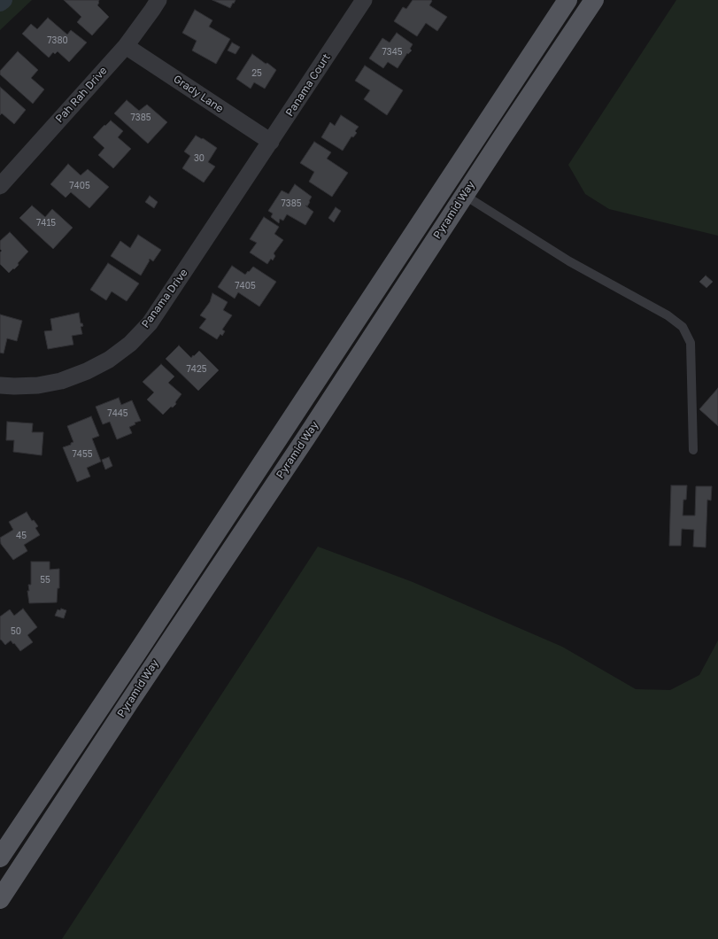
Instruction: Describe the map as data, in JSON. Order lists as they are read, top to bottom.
{
  "streets": {
    "main road": ["Pyramid Way"],
    "street": [
      "Panama Court",
      "Grady Lane",
      "Pah Rah Drive",
      "Panama Drive"
    ]
  },
  "crossings": [
    ["Panama Court", "Grady Lane"],
    ["Panama Court", "Panama Drive"],
    ["Grady Lane", "Pah Rah Drive"]
  ],
  "house_numbers": [
    "7380",
    "7345",
    "25",
    "7385",
    "30",
    "7405",
    "7385",
    "7415",
    "7405",
    "7425",
    "7445",
    "7455",
    "45",
    "55",
    "50"
  ]
}
